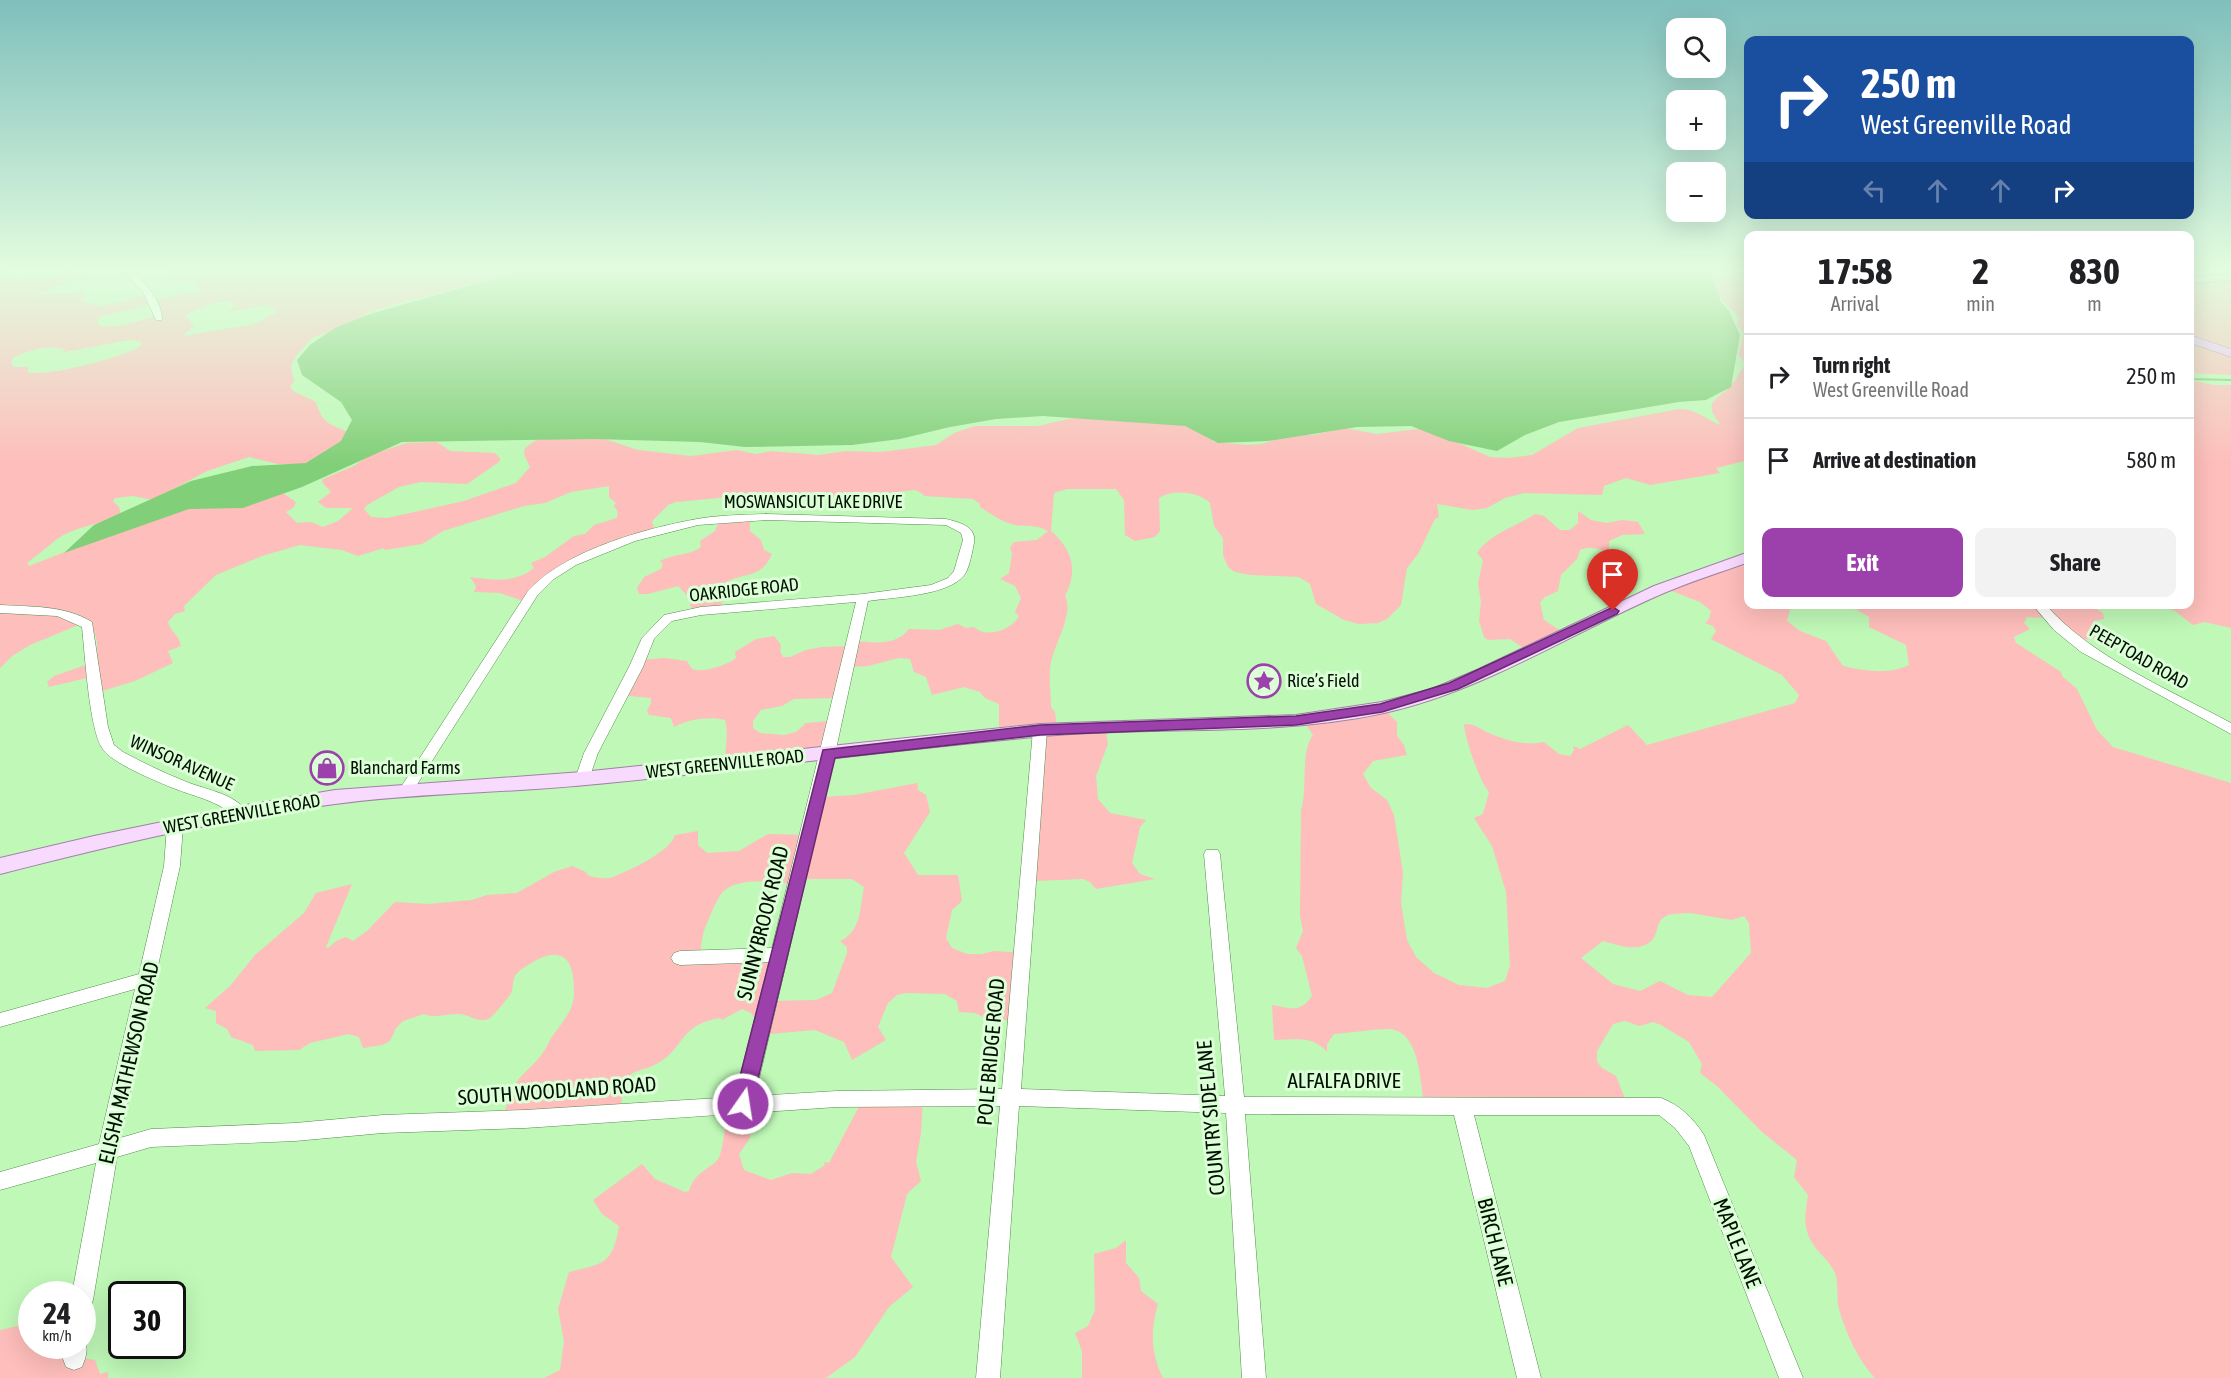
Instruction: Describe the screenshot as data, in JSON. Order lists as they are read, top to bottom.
{
  "streets": {
    "main road": ["WEST GREENVILLE ROAD"],
    "street": [
      "MOSWANSICUT LAKE DRIVE",
      "OAKRIDGE ROAD",
      "PEEPTOAD ROAD",
      "WINSOR AVENUE",
      "SUNNYBROOK ROAD",
      "POLE BRIDGE ROAD",
      "ELISHA MATHEWSON ROAD",
      "ALFALFA DRIVE",
      "SOUTH WOODLAND ROAD",
      "COUNTRY SIDE LANE",
      "BIRCH LANE",
      "MAPLE LANE"
    ]
  },
  "crossings": [
    ["MOSWANSICUT LAKE DRIVE", "OAKRIDGE ROAD"],
    ["MOSWANSICUT LAKE DRIVE", "WEST GREENVILLE ROAD"],
    ["OAKRIDGE ROAD", "WEST GREENVILLE ROAD"],
    ["WINSOR AVENUE", "WEST GREENVILLE ROAD"],
    ["WEST GREENVILLE ROAD", "SUNNYBROOK ROAD"],
    ["WEST GREENVILLE ROAD", "POLE BRIDGE ROAD"],
    ["WEST GREENVILLE ROAD", "ELISHA MATHEWSON ROAD"],
    ["SUNNYBROOK ROAD", "SOUTH WOODLAND ROAD"],
    ["POLE BRIDGE ROAD", "ALFALFA DRIVE"],
    ["POLE BRIDGE ROAD", "SOUTH WOODLAND ROAD"],
    ["ELISHA MATHEWSON ROAD", "SOUTH WOODLAND ROAD"],
    ["ALFALFA DRIVE", "SOUTH WOODLAND ROAD"],
    ["ALFALFA DRIVE", "COUNTRY SIDE LANE"],
    ["ALFALFA DRIVE", "BIRCH LANE"],
    ["ALFALFA DRIVE", "MAPLE LANE"]
  ],
  "places": {
    "place": ["Rice’s Field"],
    "shop": ["Blanchard Farms"]
  },
  "page": {
    "map_buttons": ["+", "−"],
    "turn": ["250 m", "West Greenville Road"],
    "eta": [
      "17:58",
      "Arrival",
      "2",
      "min",
      "830",
      "m"
    ],
    "list": [
      {
        "name": "Turn right",
        "note": "West Greenville Road",
        "value": "250 m"
      },
      {
        "name": "Arrive at destination",
        "value": "580 m"
      }
    ],
    "buttons": ["Exit", "Share"],
    "speed": "24 km/h",
    "limit": "30"
  }
}
